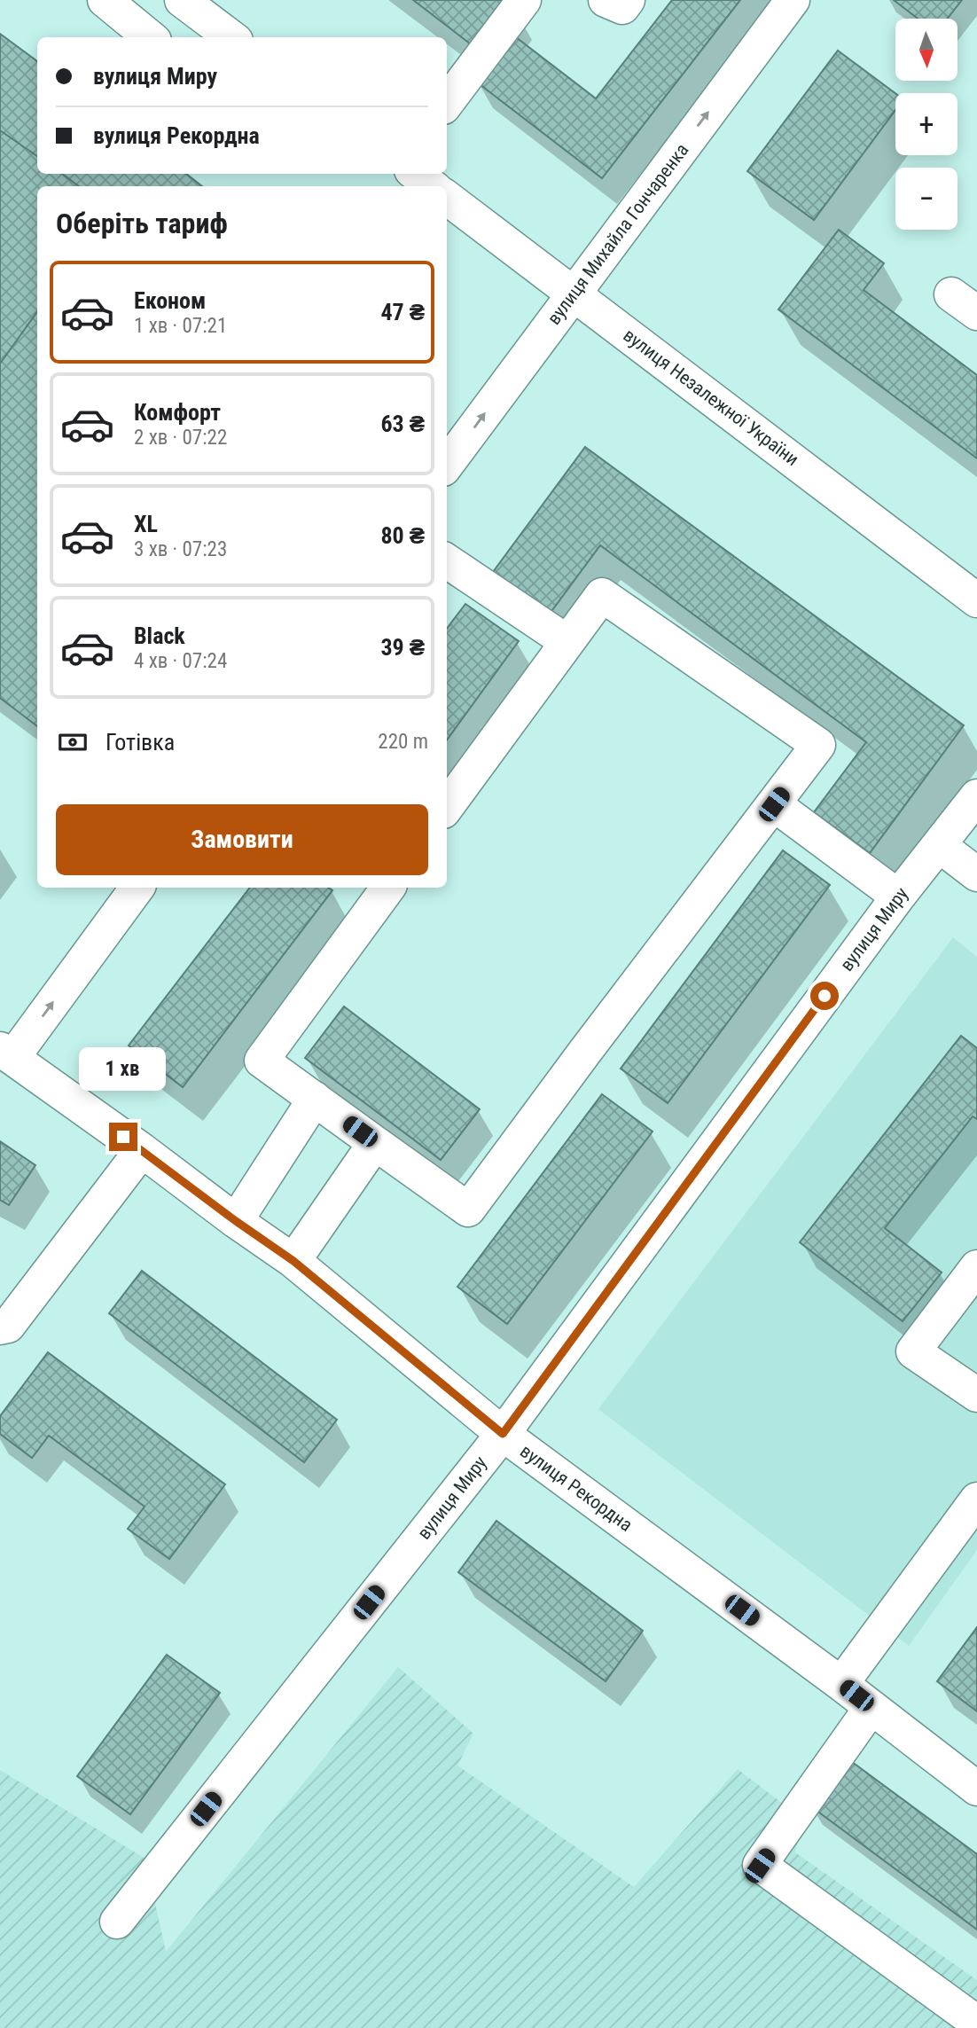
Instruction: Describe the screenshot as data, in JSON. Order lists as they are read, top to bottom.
{
  "streets": {
    "street": [
      "вулиця Михайла Гончаренка",
      "вулиця Незалежної України",
      "вулиця Миру",
      "вулиця Рекордна"
    ]
  },
  "crossings": [
    ["вулиця Михайла Гончаренка", "вулиця Незалежної України"],
    ["вулиця Миру", "вулиця Рекордна"]
  ],
  "one_way": ["вулиця Михайла Гончаренка"],
  "north": "bottom",
  "page": {
    "map_buttons": ["+", "−"],
    "banner": ["вулиця Миру", "вулиця Рекордна"],
    "heading": "Оберіть тариф",
    "list": [
      {
        "name": "Економ",
        "note": "1 хв · 07:21",
        "value": "47 ₴"
      },
      {
        "name": "Комфорт",
        "note": "2 хв · 07:22",
        "value": "63 ₴"
      },
      {
        "name": "XL",
        "note": "3 хв · 07:23",
        "value": "80 ₴"
      },
      {
        "name": "Black",
        "note": "4 хв · 07:24",
        "value": "39 ₴"
      }
    ],
    "pay": ["Готівка", "220 m"],
    "buttons": "Замовити",
    "bubble": "1 хв"
  }
}
